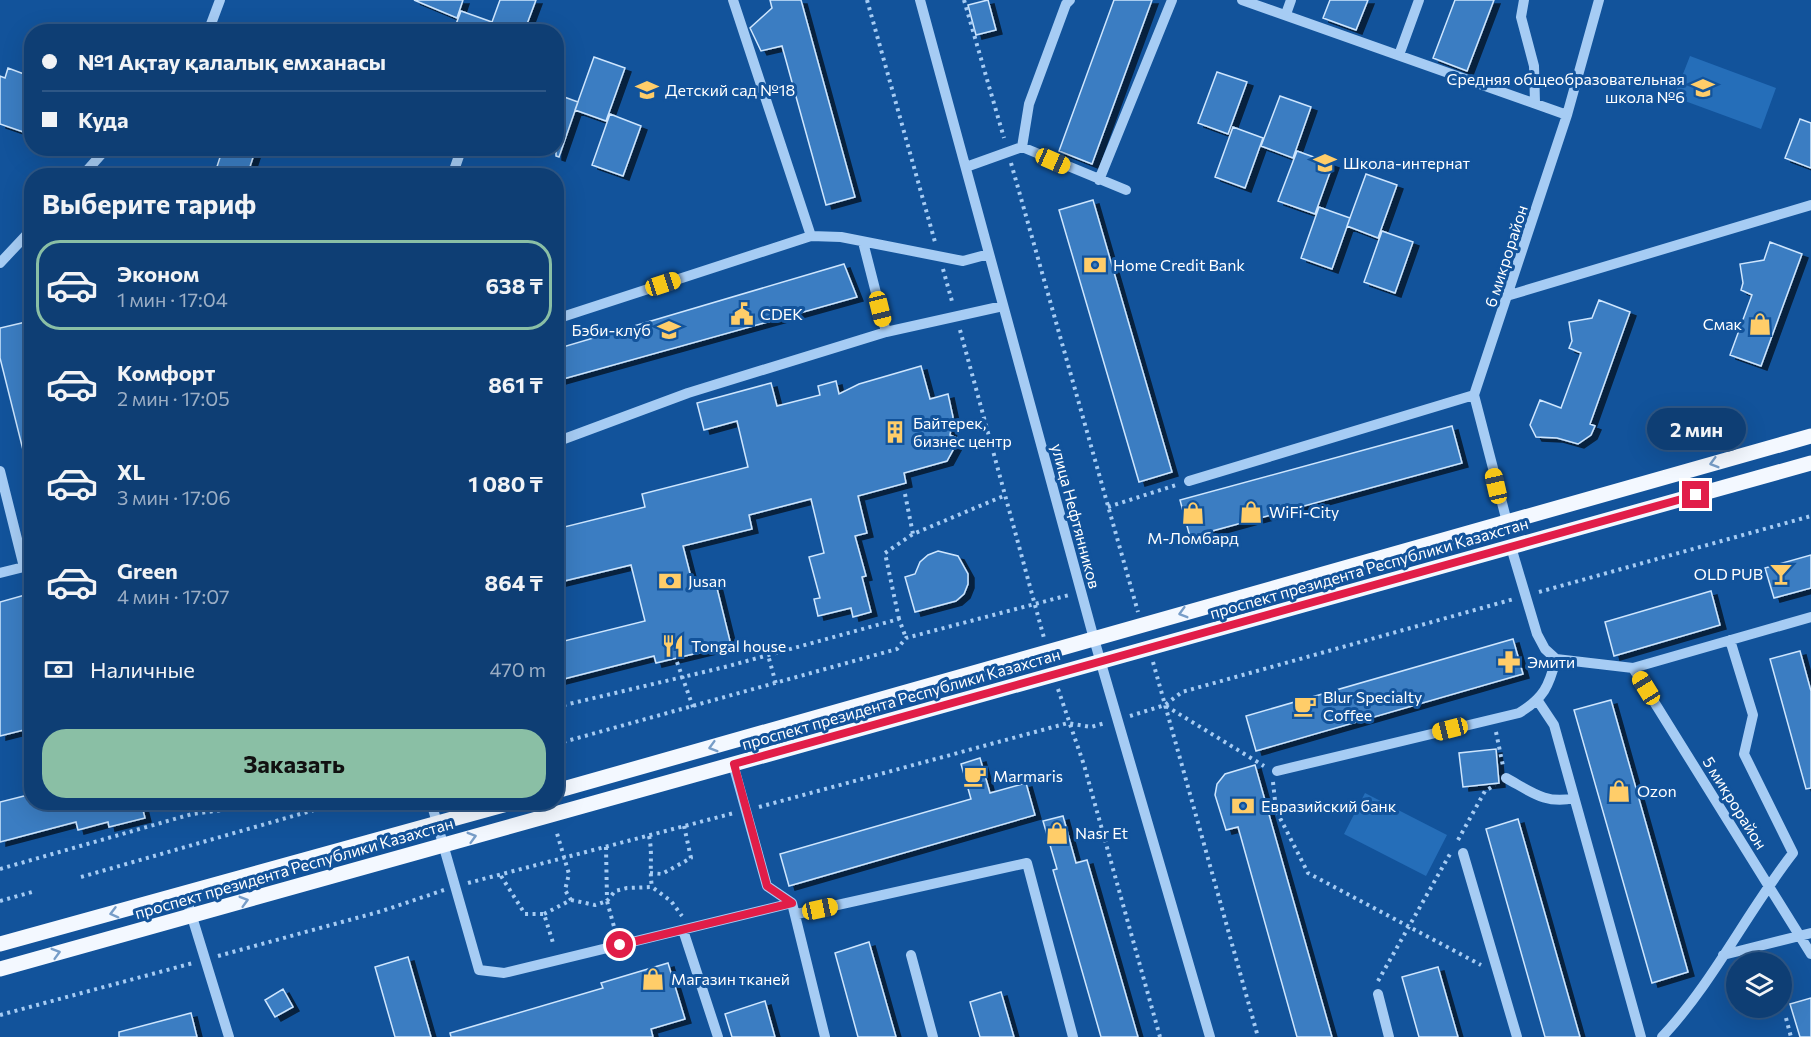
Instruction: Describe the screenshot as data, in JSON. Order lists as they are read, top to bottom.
{
  "streets": {
    "main road": ["проспект президента Республики Казахстан"],
    "street": ["6 микрорайон", "улица Нефтянников", "5 микрорайон"]
  },
  "crossings": [
    ["улица Нефтянников", "проспект президента Республики Казахстан"]
  ],
  "places": {
    "school or university": [
      "Средняя общеобразовательная школа №6",
      "Детский сад №18",
      "Школа-интернат",
      "Бэби-клуб"
    ],
    "bank": ["Home Credit Bank", "Jusan", "Евразийский банк"],
    "public building": ["CDEK"],
    "shop": [
      "Смак",
      "WiFi-City",
      "М-Ломбард",
      "Ozon",
      "Nasr Et",
      "Магазин тканей"
    ],
    "building": ["Байтерек, бизнес центр"],
    "bar": ["OLD PUB"],
    "restaurant": ["Tongal house"],
    "pharmacy": ["Эмити"],
    "cafe": ["Blur Specialty Coffee", "Marmaris"]
  },
  "page": {
    "banner": ["№1 Ақтау қалалық емханасы", "Куда"],
    "heading": "Выберите тариф",
    "list": [
      {
        "name": "Эконом",
        "note": "1 мин · 17:04",
        "value": "638 ₸"
      },
      {
        "name": "Комфорт",
        "note": "2 мин · 17:05",
        "value": "861 ₸"
      },
      {
        "name": "XL",
        "note": "3 мин · 17:06",
        "value": "1 080 ₸"
      },
      {
        "name": "Green",
        "note": "4 мин · 17:07",
        "value": "864 ₸"
      }
    ],
    "bubble": "2 мин",
    "pay": ["Наличные", "470 m"],
    "buttons": "Заказать"
  }
}
